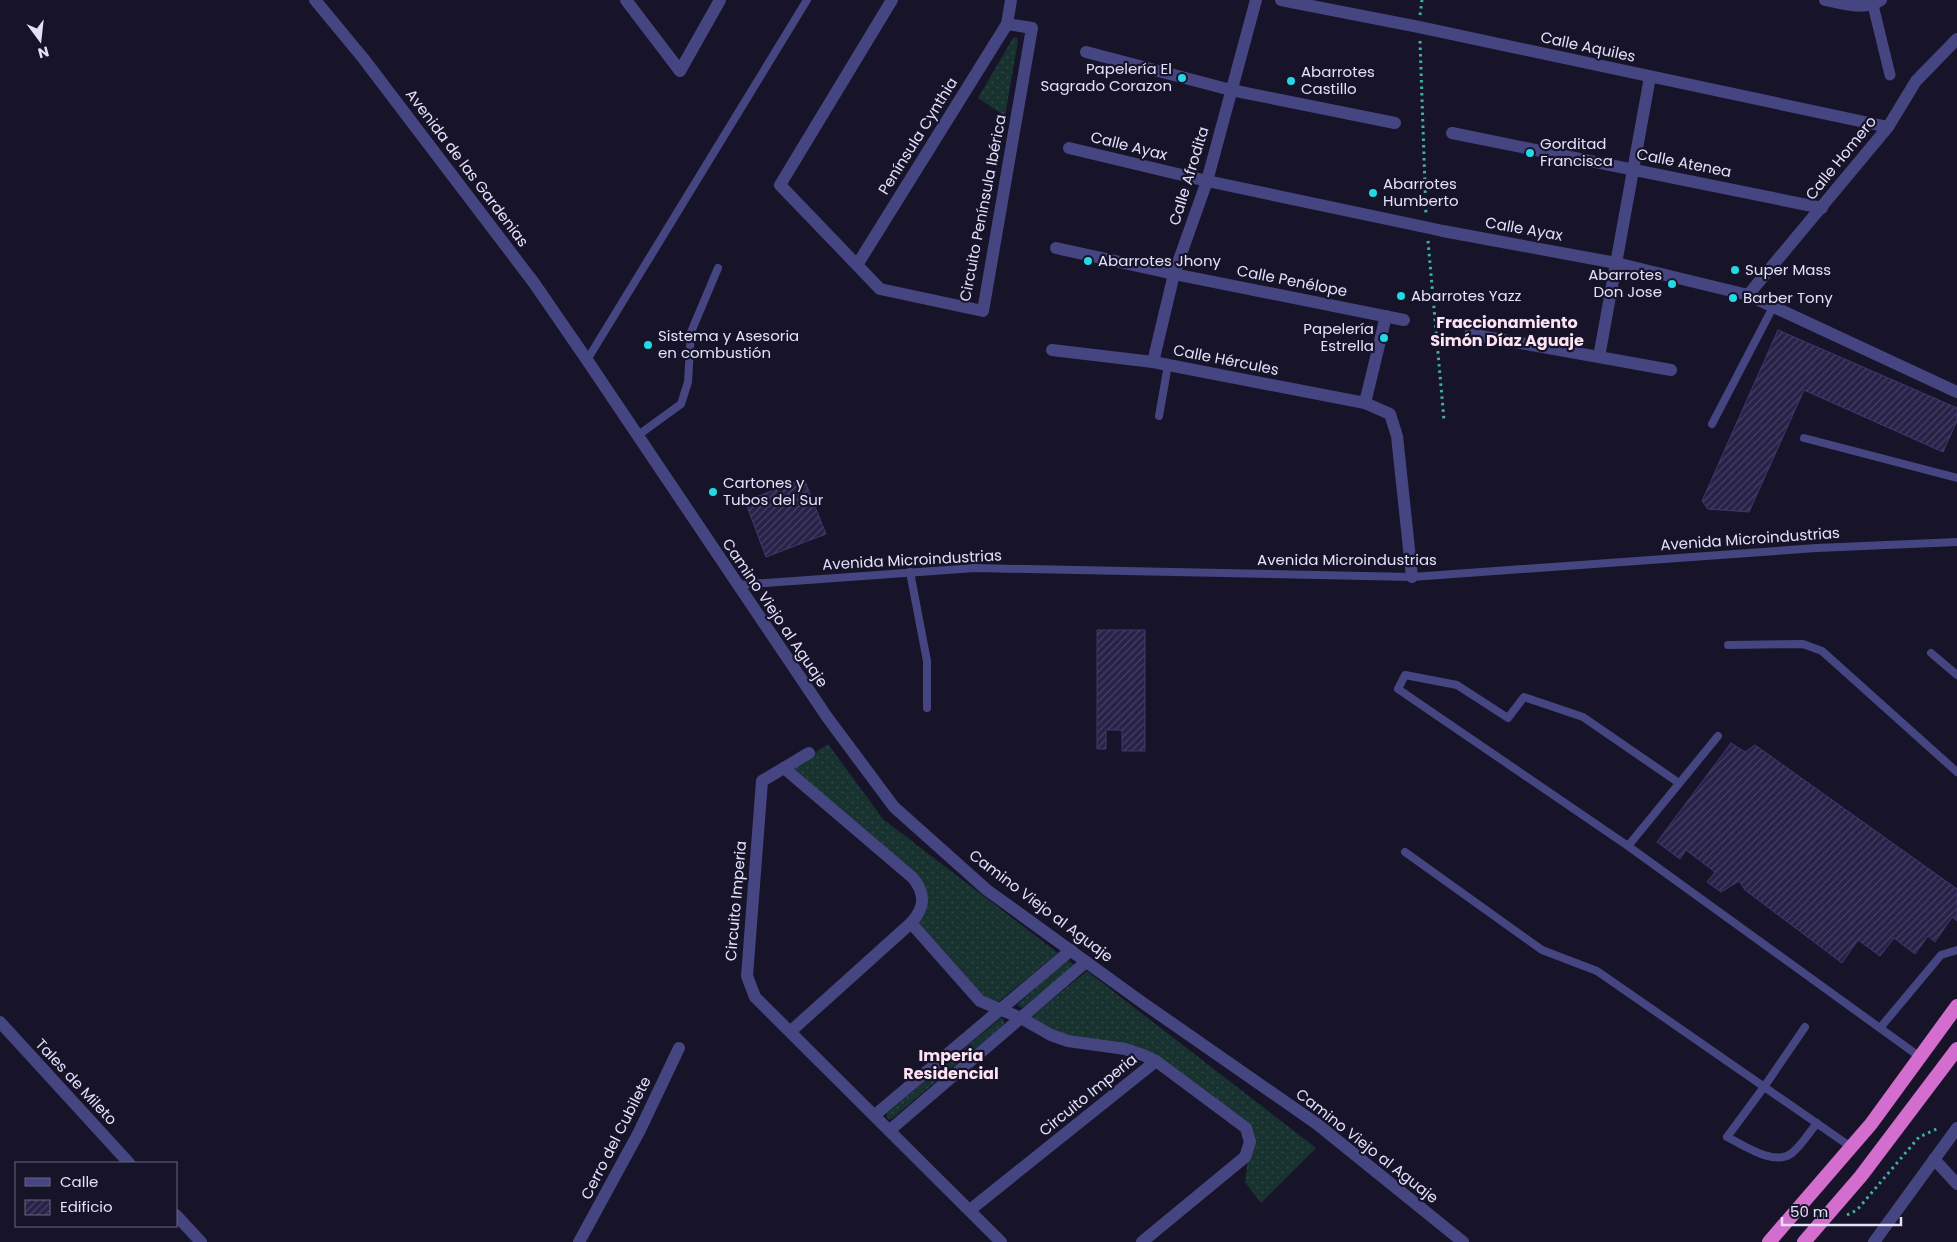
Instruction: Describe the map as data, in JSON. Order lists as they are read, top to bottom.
{
  "streets": {
    "street": [
      "Calle Aquiles",
      "Península Cynthia",
      "Calle Ayax",
      "Calle Homero",
      "Calle Atenea",
      "Avenida de las Gardenias",
      "Calle Afrodita",
      "Circuito Península Ibérica",
      "Calle Penélope",
      "Calle Hércules",
      "Camino Viejo al Aguaje",
      "Circuito Imperia",
      "Tales de Mileto",
      "Cerro del Cubilete"
    ],
    "lane": ["Avenida Microindustrias"]
  },
  "crossings": [
    ["Calle Aquiles", "Calle Homero"],
    ["Península Cynthia", "Circuito Península Ibérica"],
    ["Calle Ayax", "Calle Homero"],
    ["Calle Ayax", "Calle Afrodita"],
    ["Calle Homero", "Calle Atenea"],
    ["Avenida de las Gardenias", "Camino Viejo al Aguaje"],
    ["Calle Afrodita", "Calle Penélope"],
    ["Calle Afrodita", "Calle Hércules"],
    ["Calle Hércules", "Avenida Microindustrias"],
    ["Avenida Microindustrias", "Camino Viejo al Aguaje"]
  ],
  "districts": ["Fraccionamiento Simón Díaz Aguaje", "Imperia Residencial"],
  "places": [
    "Papelería El Sagrado Corazon",
    "Abarrotes Castillo",
    "Gorditad Francisca",
    "Abarrotes Humberto",
    "Abarrotes Jhony",
    "Super Mass",
    "Abarrotes Don Jose",
    "Abarrotes Yazz",
    "Barber Tony",
    "Papelería Estrella",
    "Sistema y Asesoria en combustión",
    "Cartones y Tubos del Sur"
  ],
  "legend": ["Calle", "Edificio"],
  "scale_bar": "50 m",
  "north": "bottom"
}
